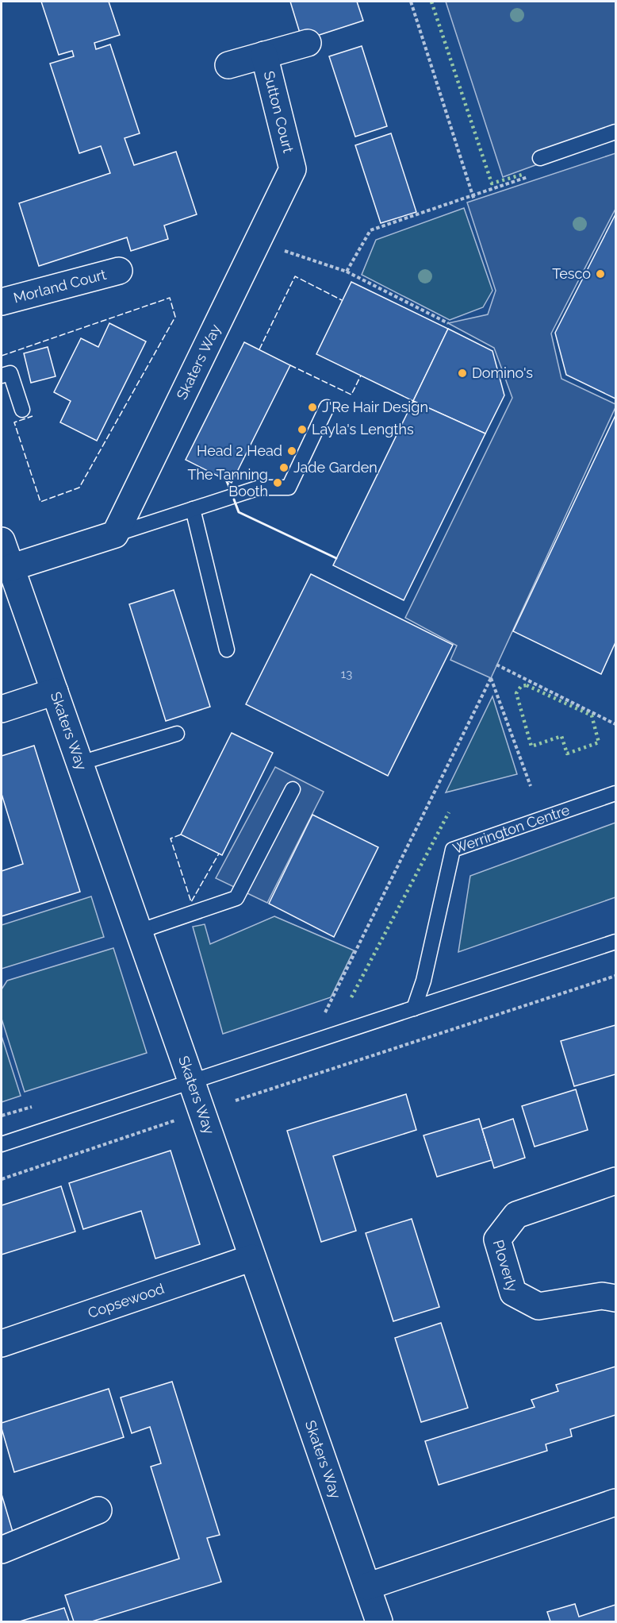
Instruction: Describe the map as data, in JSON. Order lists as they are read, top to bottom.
{
  "streets": {
    "street": [
      "Sutton Court",
      "Morland Court",
      "Skaters Way",
      "Ploverly",
      "Copsewood"
    ],
    "lane": ["Werrington Centre"]
  },
  "crossings": [
    ["Sutton Court", "Skaters Way"],
    ["Skaters Way", "Copsewood"]
  ],
  "places": [
    "Tesco",
    "Domino's",
    "J'Re Hair Design",
    "Layla's Lengths",
    "Head 2 Head",
    "Jade Garden",
    "The Tanning Booth"
  ],
  "house_numbers": ["13"]
}
